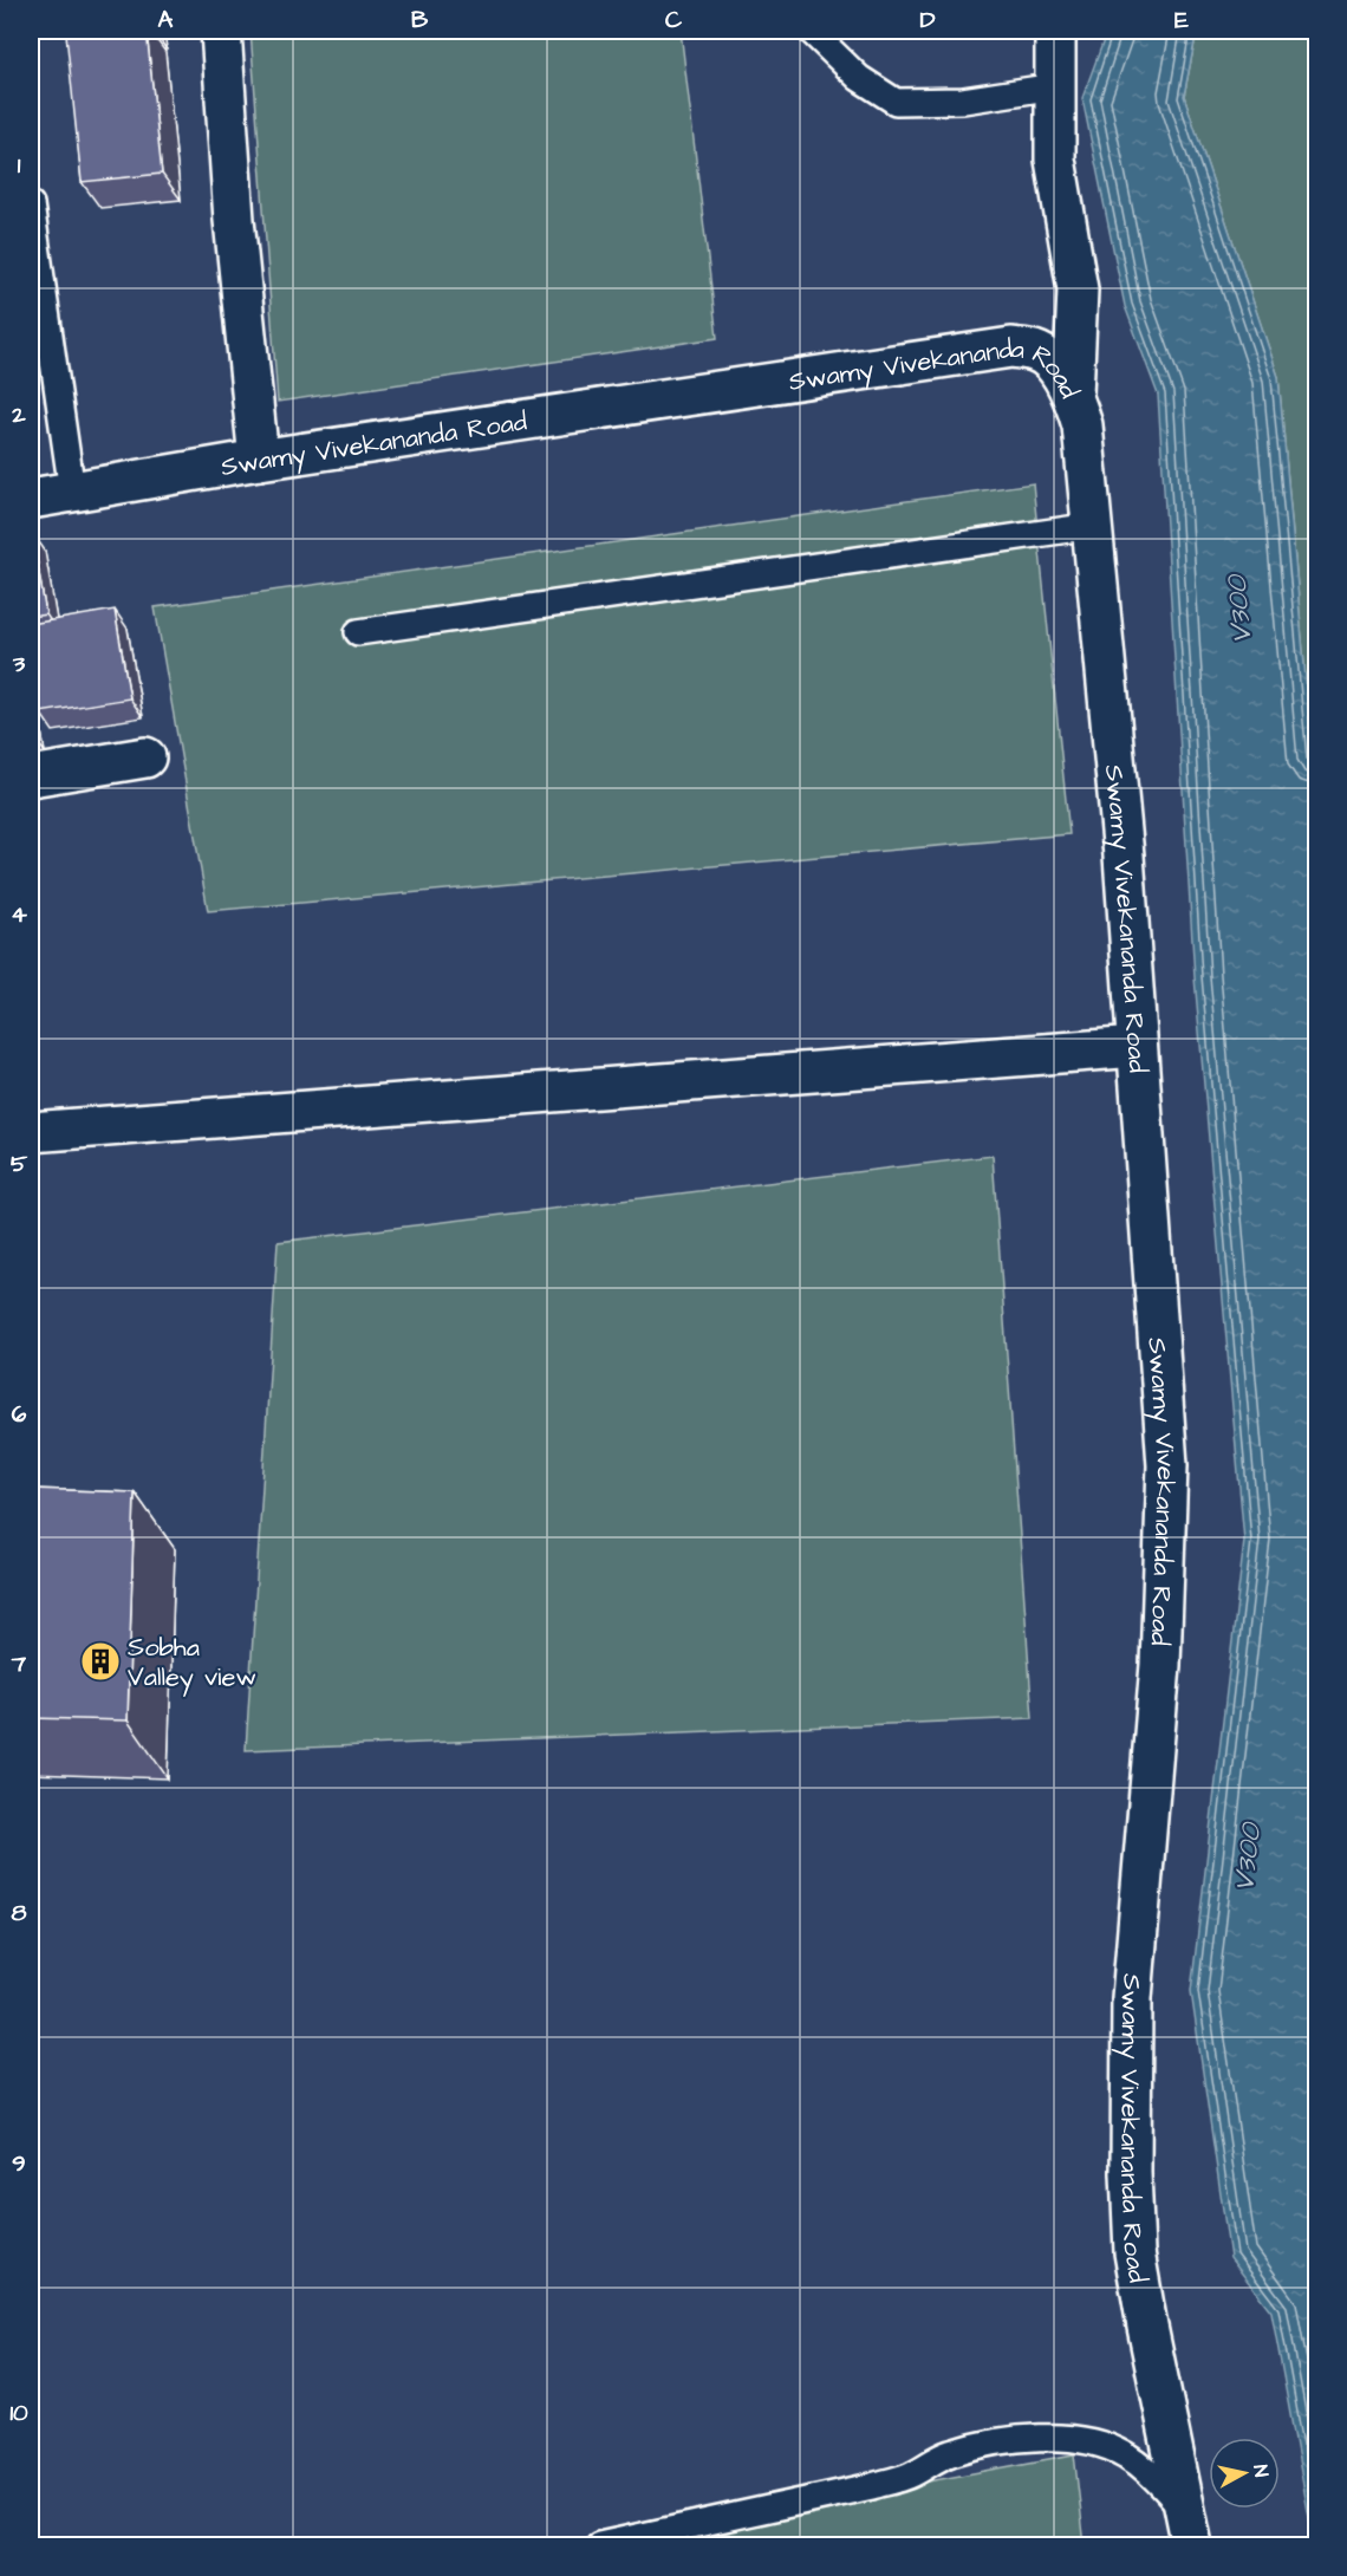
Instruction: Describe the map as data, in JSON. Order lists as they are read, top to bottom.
{
  "streets": {
    "street": ["Swamy Vivekananda Road"]
  },
  "water": ["V300"],
  "places": {
    "building": ["Sobha Valley view"]
  },
  "north": "right",
  "grid": {
    "columns": [
      "A",
      "B",
      "C",
      "D",
      "E"
    ],
    "rows": [
      "1",
      "2",
      "3",
      "4",
      "5",
      "6",
      "7",
      "8",
      "9",
      "10"
    ]
  }
}
